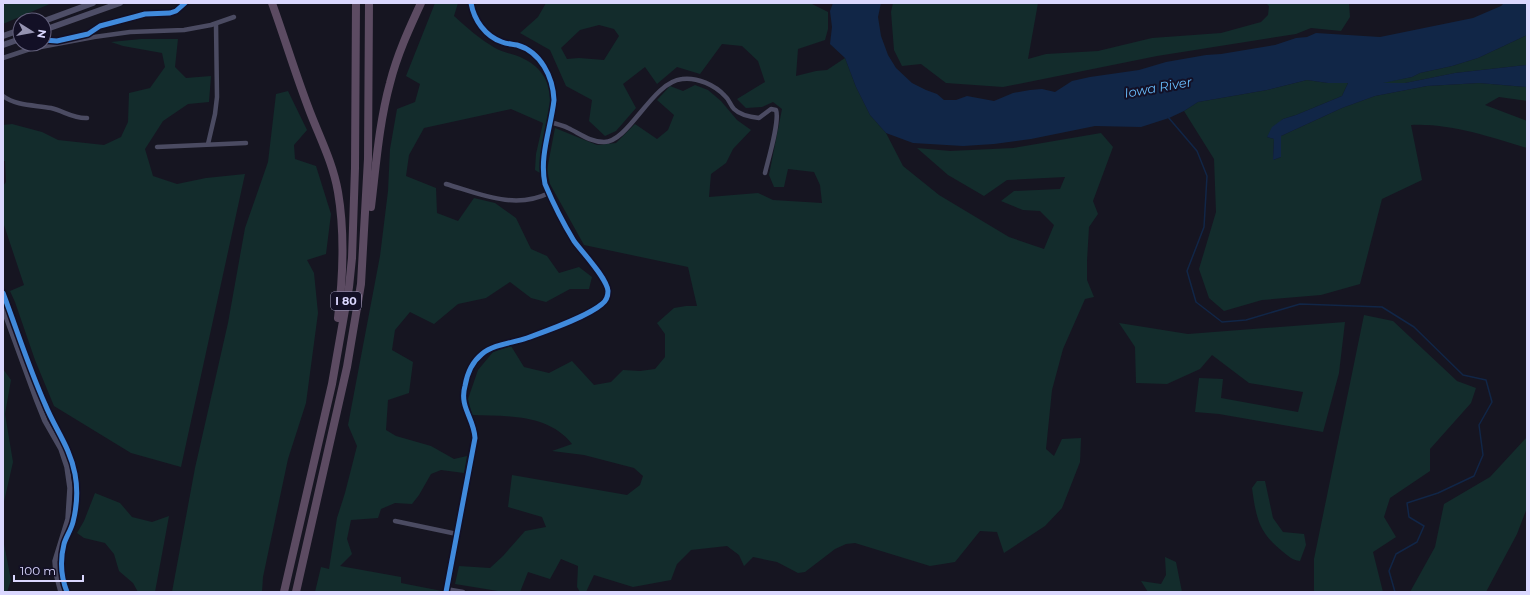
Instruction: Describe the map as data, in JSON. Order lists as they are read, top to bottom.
{
  "streets": {
    "highway": ["I 80"]
  },
  "water": ["Iowa River"],
  "scale_bar": "100 m",
  "north": "right"
}
